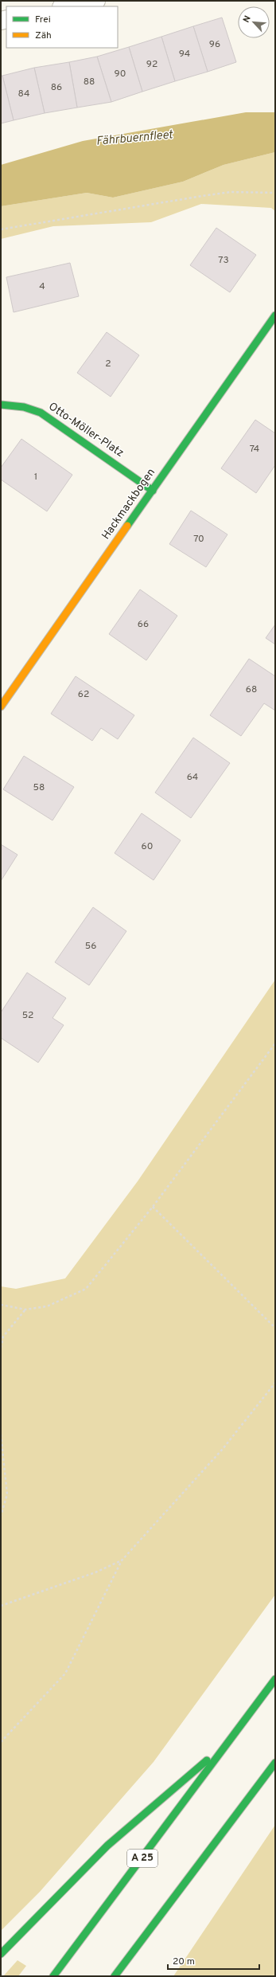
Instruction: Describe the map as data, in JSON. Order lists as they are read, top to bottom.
{
  "streets": {
    "main road": ["Otto-Möller-Platz", "Hackmackbogen", "A 25"]
  },
  "crossings": [
    ["Otto-Möller-Platz", "Hackmackbogen"]
  ],
  "water": ["Fährbuernfleet"],
  "house_numbers": [
    "96",
    "94",
    "92",
    "90",
    "88",
    "86",
    "84",
    "73",
    "4",
    "2",
    "74",
    "1",
    "70",
    "66",
    "68",
    "62",
    "64",
    "58",
    "60",
    "56",
    "52"
  ],
  "legend": ["Frei", "Zäh"],
  "scale_bar": "20 m",
  "north": "top left"
}
